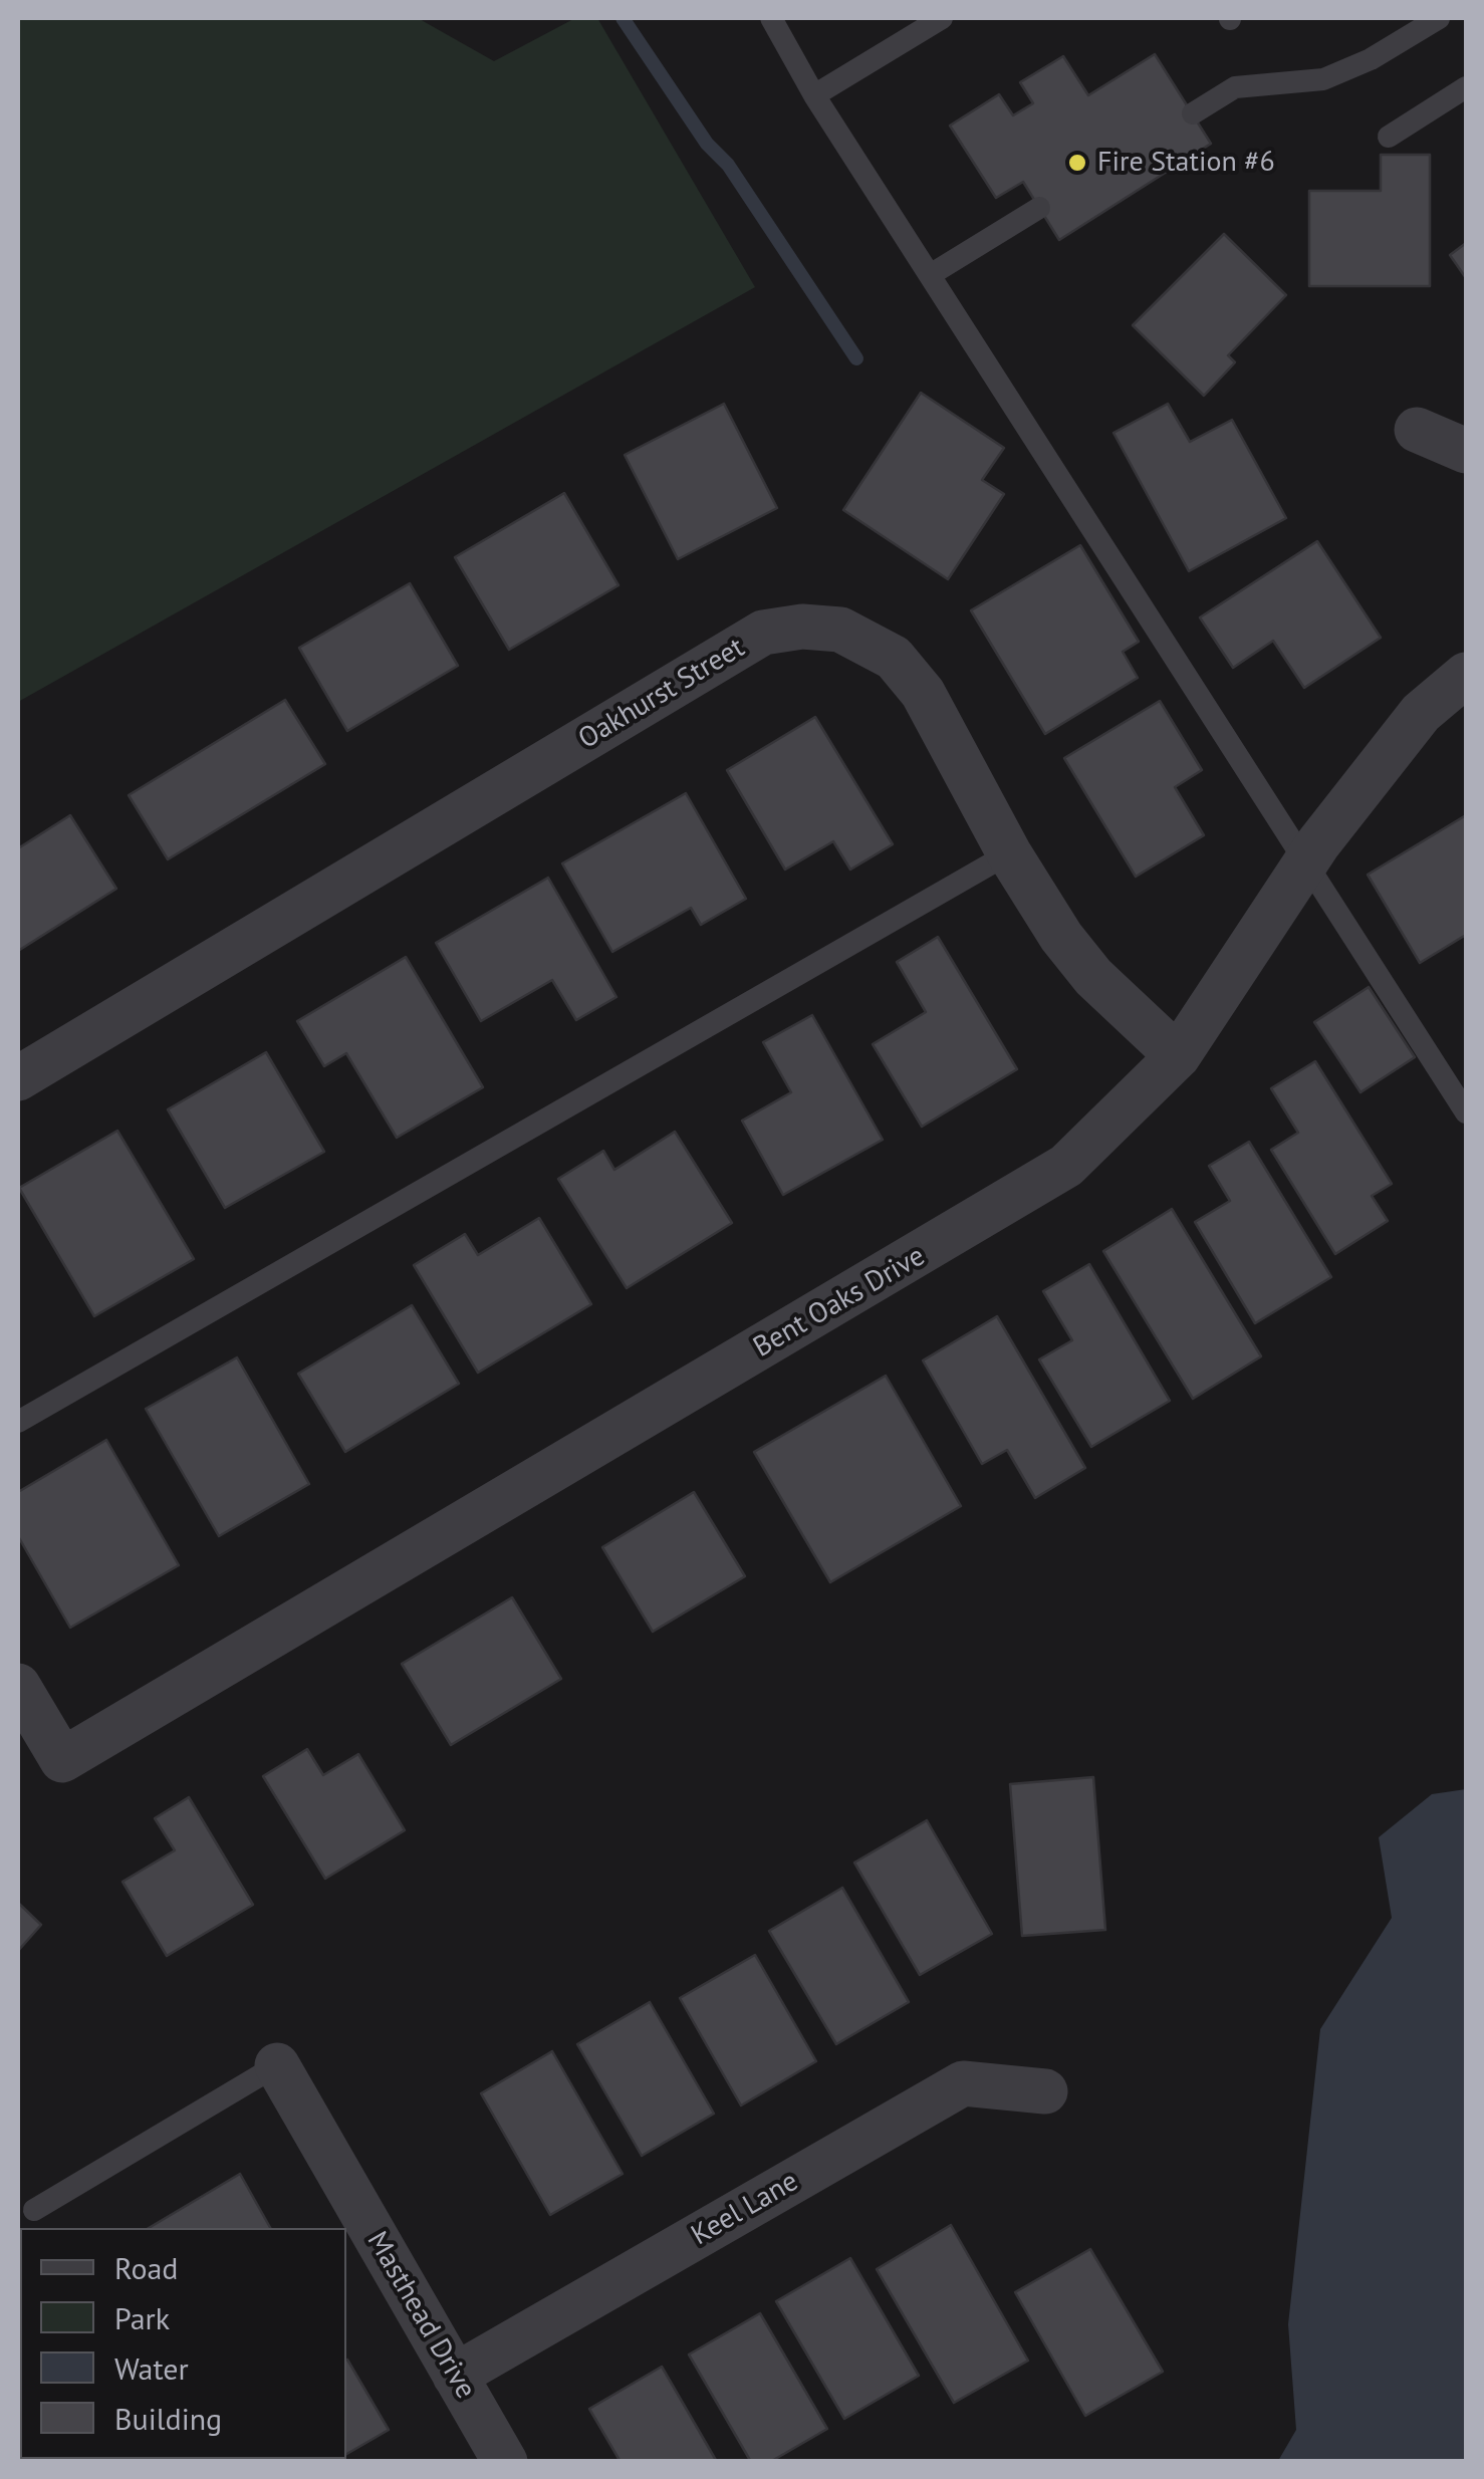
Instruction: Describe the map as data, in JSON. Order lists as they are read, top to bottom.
{
  "streets": {
    "street": [
      "Oakhurst Street",
      "Bent Oaks Drive",
      "Keel Lane",
      "Masthead Drive"
    ]
  },
  "crossings": [
    ["Oakhurst Street", "Bent Oaks Drive"],
    ["Keel Lane", "Masthead Drive"]
  ],
  "places": ["Fire Station #6"],
  "legend": [
    "Road",
    "Park",
    "Water",
    "Building"
  ]
}
